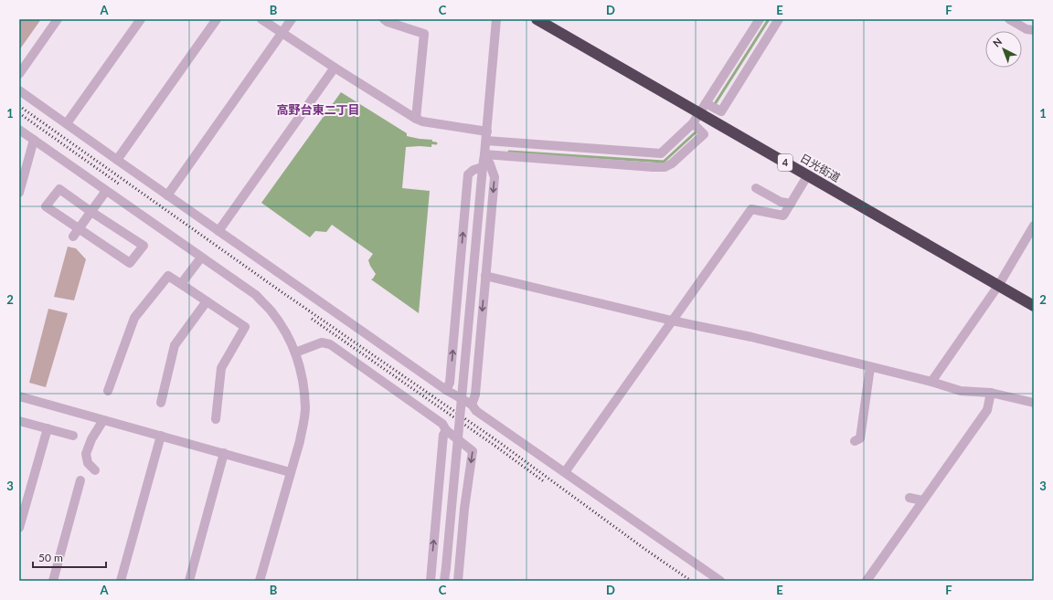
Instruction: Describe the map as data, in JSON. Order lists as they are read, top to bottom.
{
  "streets": {
    "highway": ["4", "日光街道"]
  },
  "districts": ["高野台東二丁目"],
  "scale_bar": "50 m",
  "north": "top left",
  "grid": {
    "columns": [
      "A",
      "B",
      "C",
      "D",
      "E",
      "F"
    ],
    "rows": ["1", "2", "3"]
  }
}
